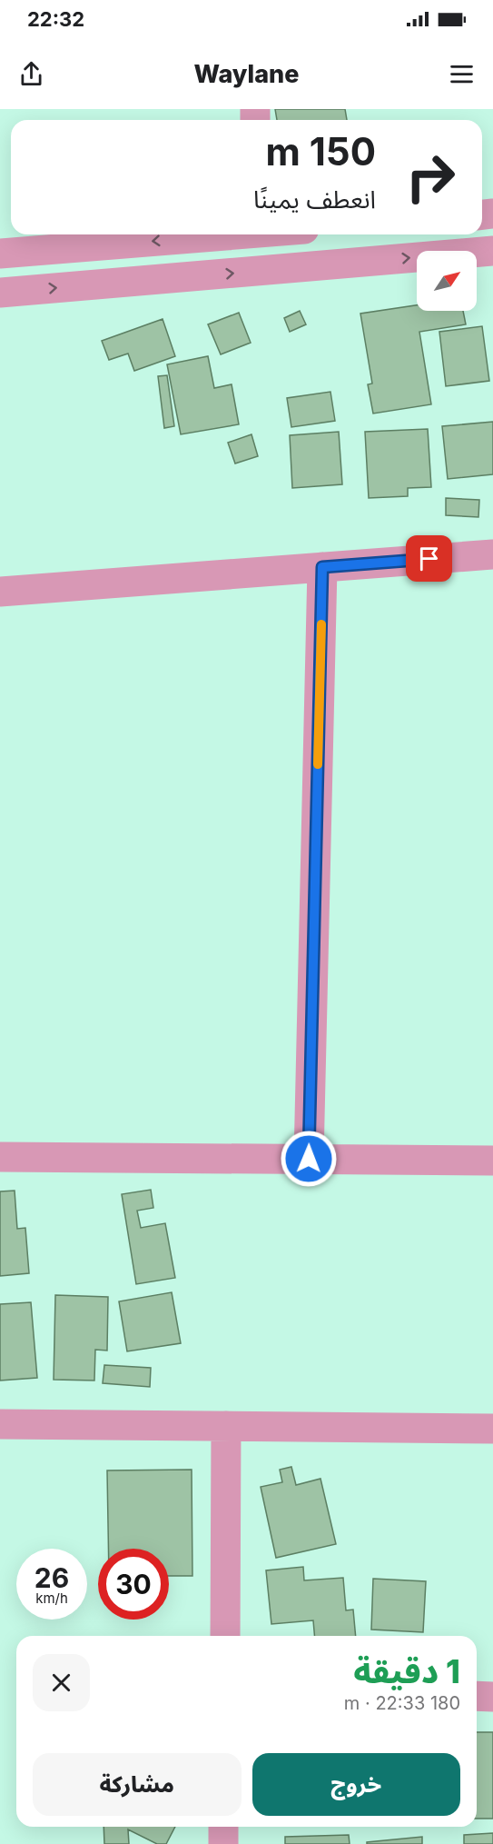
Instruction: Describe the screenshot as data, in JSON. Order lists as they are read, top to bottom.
{
  "north": "top right",
  "page": {
    "status": "22:32",
    "header": "Waylane",
    "turn": ["150 m", "انعطف يمينًا"],
    "speed": "26 km/h",
    "limit": "30",
    "heading": ["1 دقيقة", "180 m · 22:33"],
    "buttons": ["خروج", "مشاركة"]
  }
}
